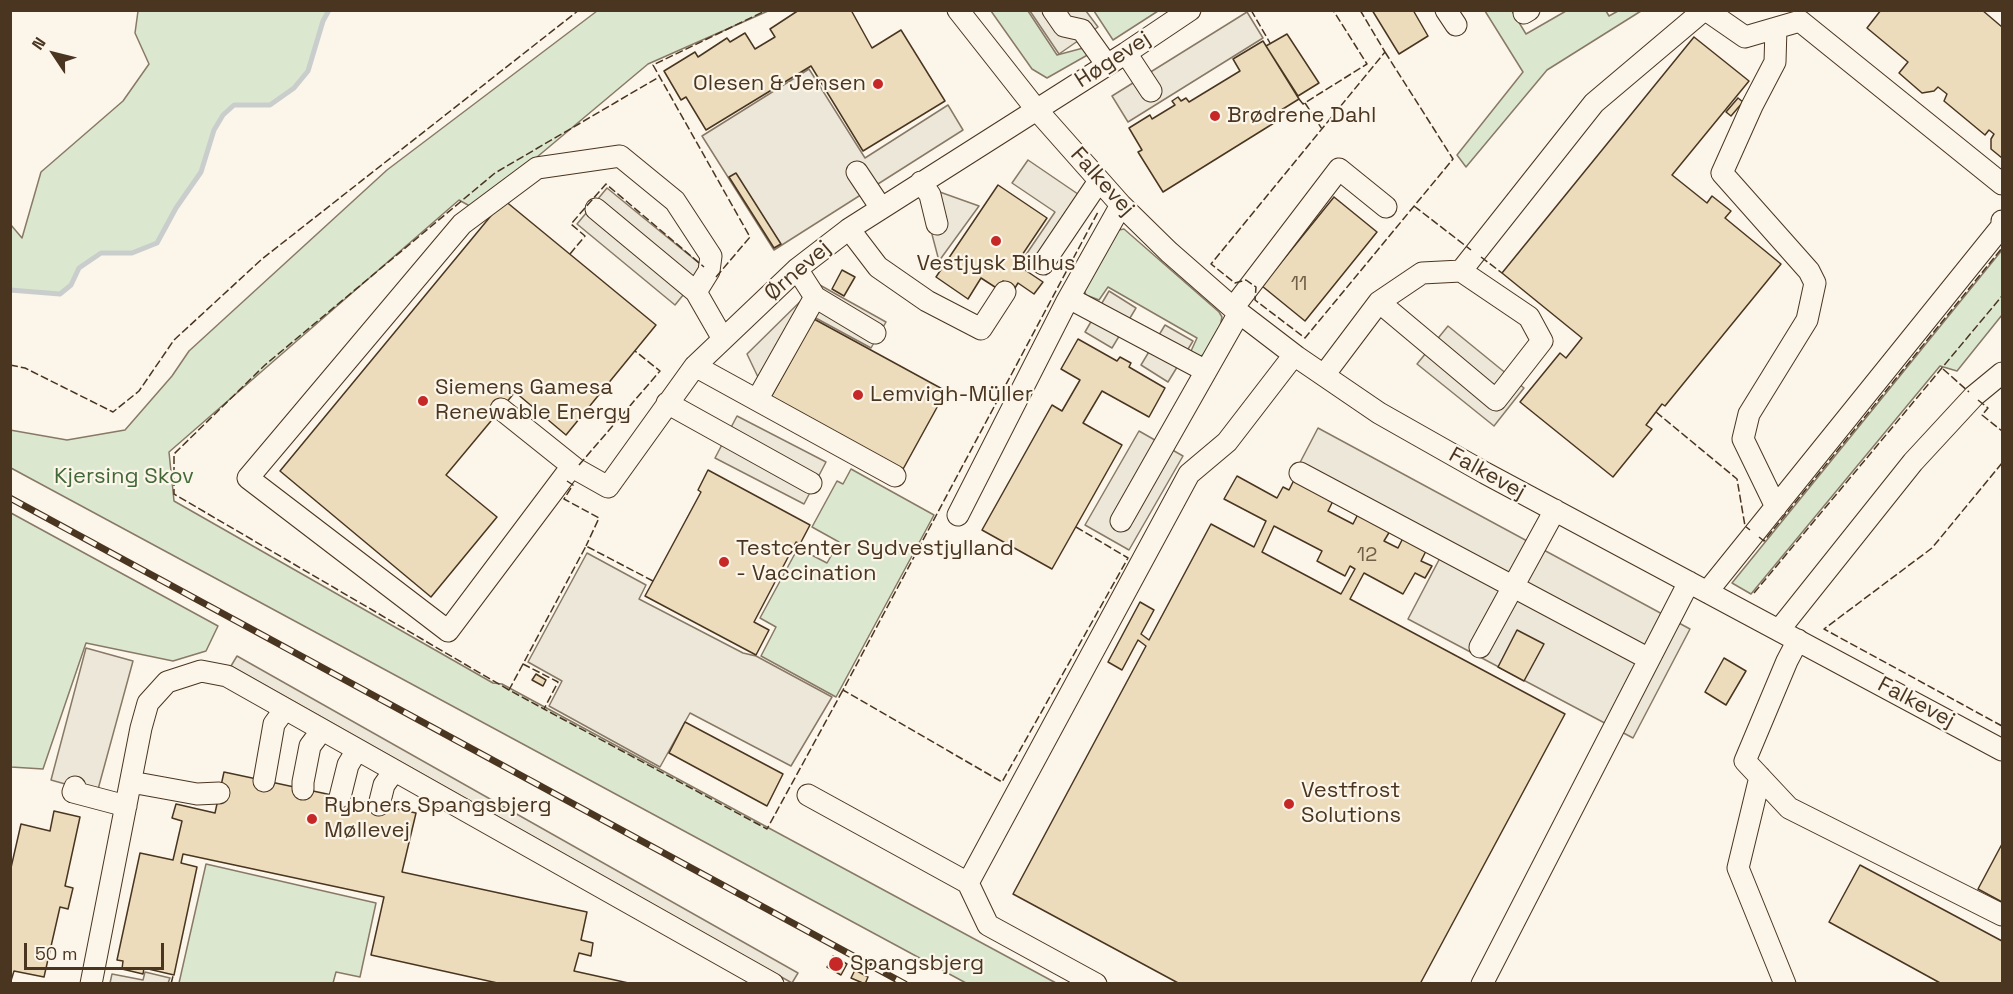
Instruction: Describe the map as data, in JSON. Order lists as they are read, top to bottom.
{
  "streets": {
    "street": ["Høgevej", "Falkevej", "Ørnevej"]
  },
  "crossings": [
    ["Høgevej", "Falkevej"],
    ["Høgevej", "Ørnevej"],
    ["Falkevej", "Ørnevej"]
  ],
  "parks": ["Kjersing Skov"],
  "places": [
    "Olesen & Jensen",
    "Brødrene Dahl",
    "Vestjysk Bilhus",
    "Lemvigh-Müller",
    "Siemens Gamesa Renewable Energy",
    "Testcenter Sydvestjylland - Vaccination",
    "Vestfrost Solutions",
    "Rybners Spangsbjerg Møllevej",
    "Spangsbjerg"
  ],
  "house_numbers": ["11", "12"],
  "scale_bar": "50 m",
  "north": "top left"
}
